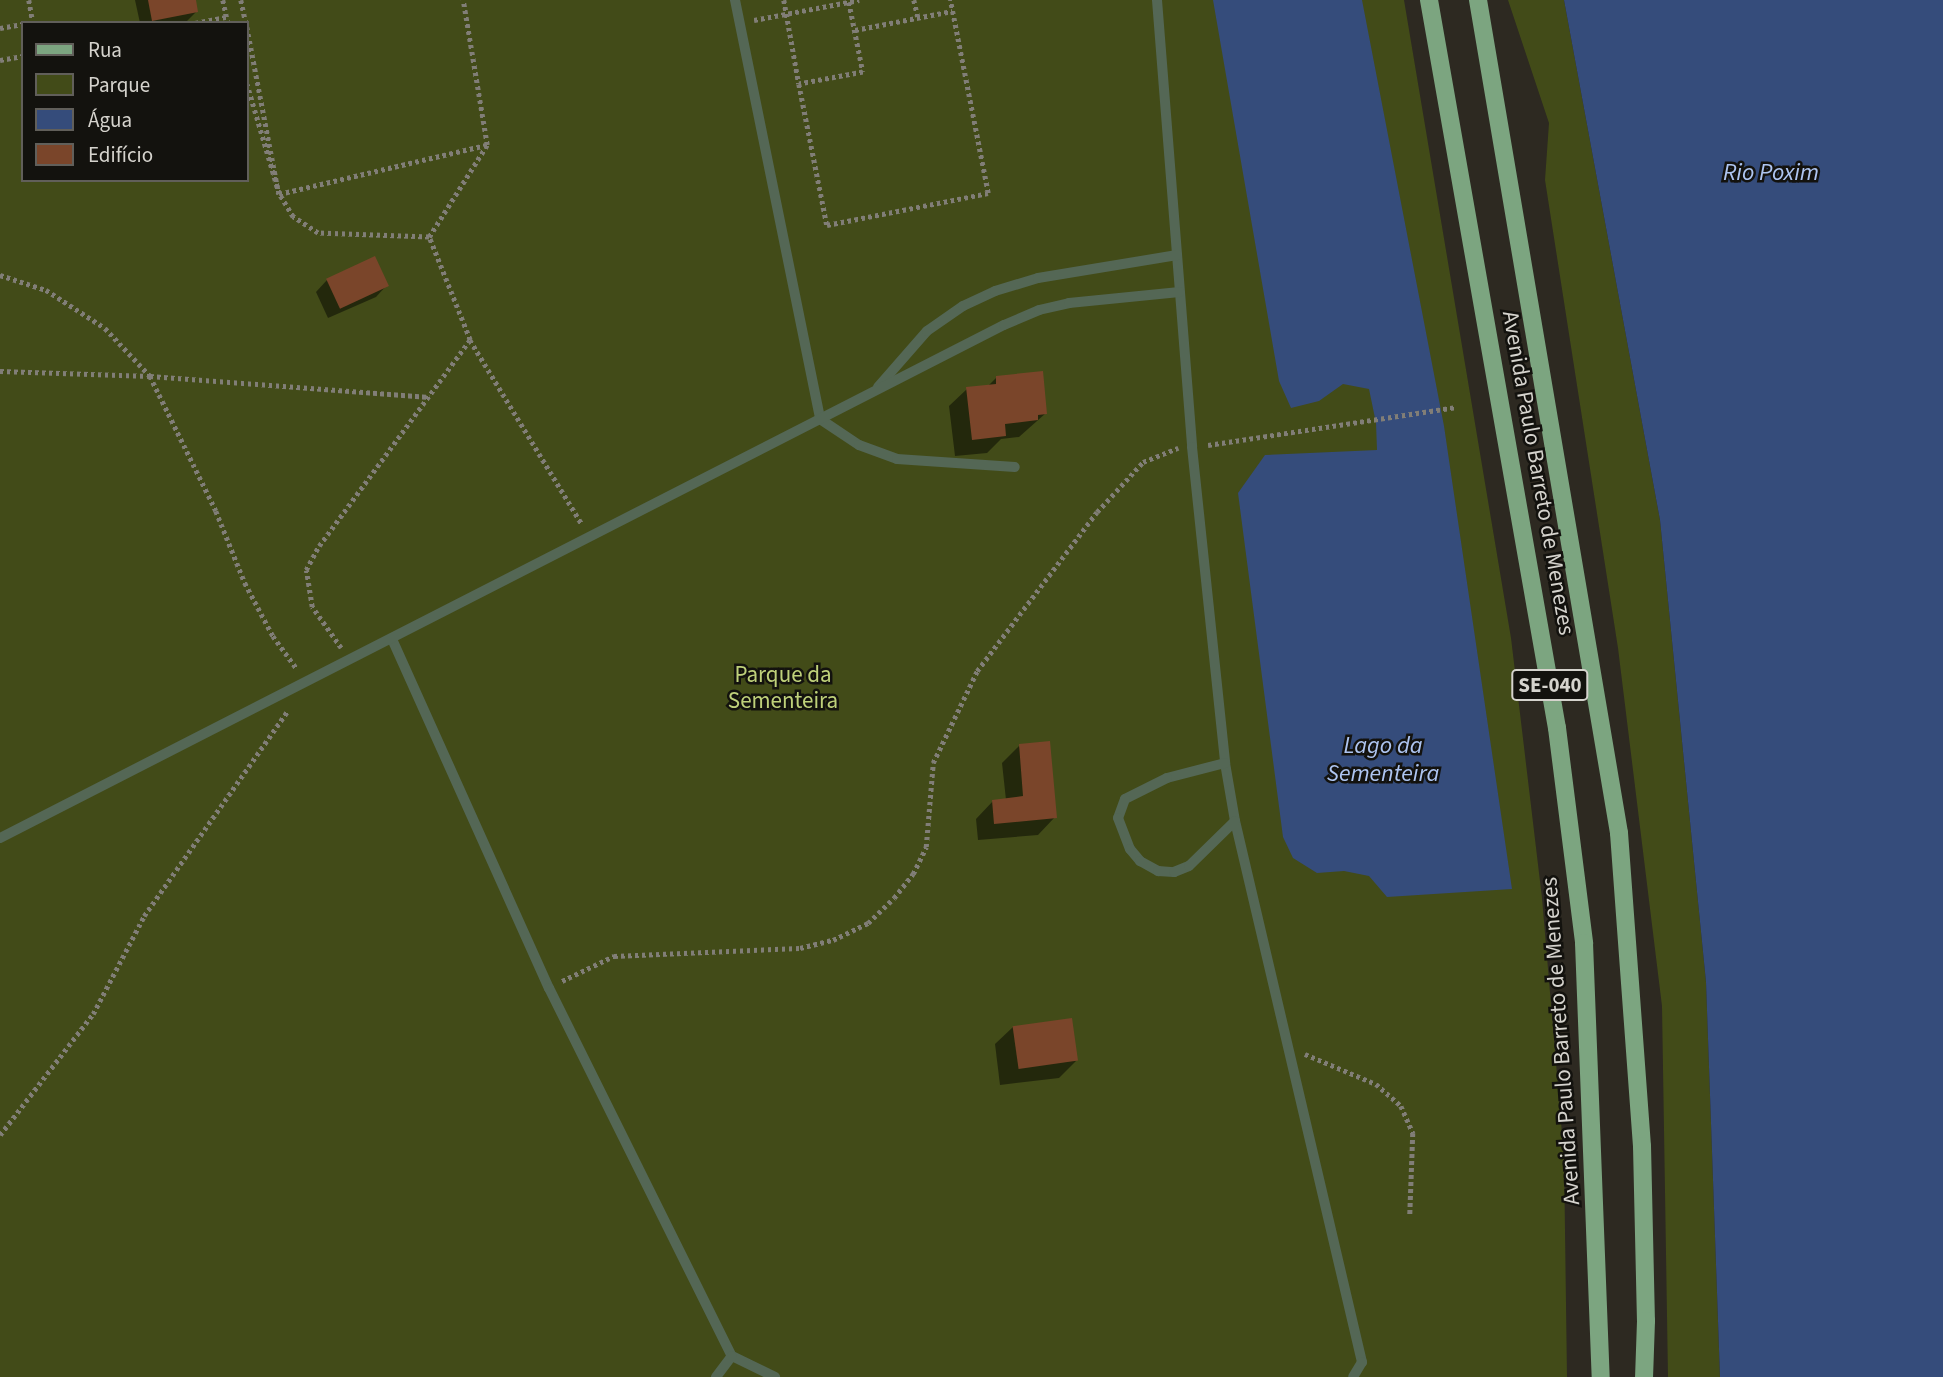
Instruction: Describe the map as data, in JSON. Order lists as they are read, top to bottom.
{
  "streets": {
    "main road": ["Avenida Paulo Barreto de Menezes", "SE-040"]
  },
  "water": ["Rio Poxim", "Lago da Sementeira"],
  "parks": ["Parque da Sementeira"],
  "legend": [
    "Rua",
    "Parque",
    "Água",
    "Edifício"
  ]
}
